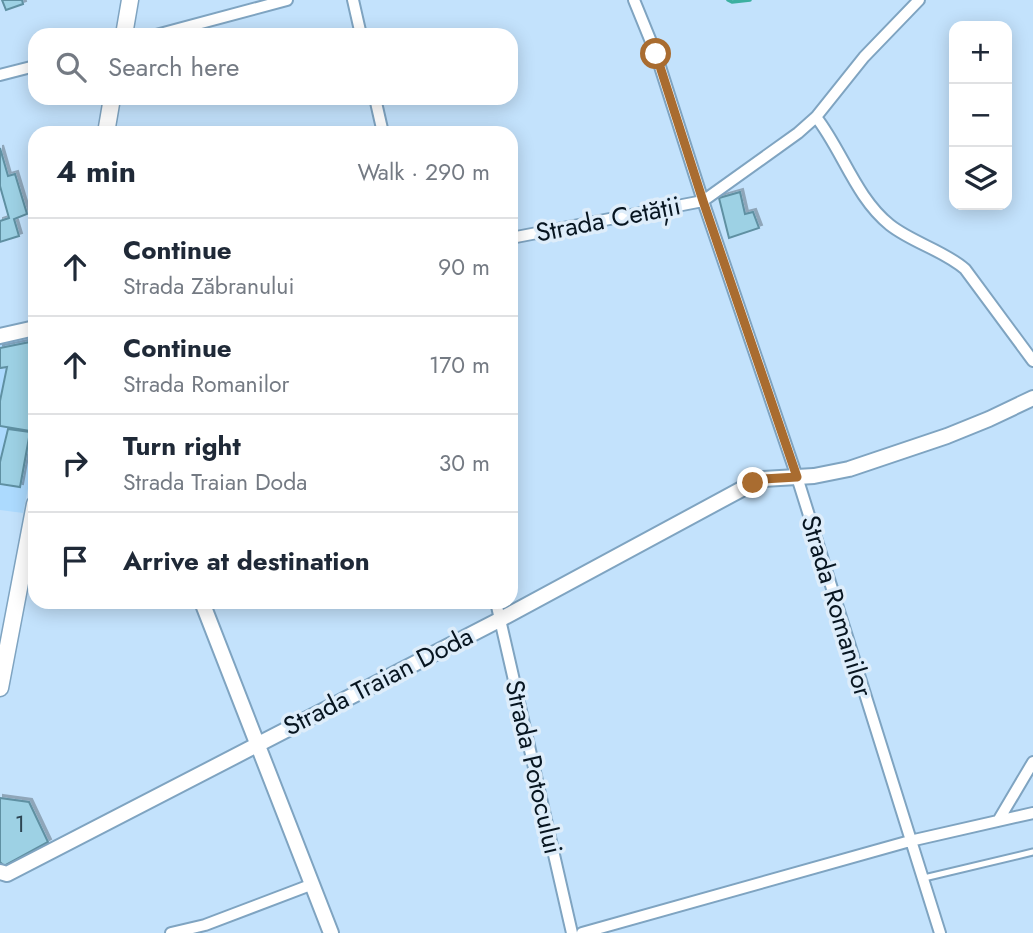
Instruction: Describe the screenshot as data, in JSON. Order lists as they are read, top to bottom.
{
  "streets": {
    "street": [
      "Strada Cetății",
      "Strada Romanilor",
      "Strada Traian Doda",
      "Strada Potocului"
    ]
  },
  "crossings": [
    ["Strada Cetății", "Strada Romanilor"],
    ["Strada Romanilor", "Strada Traian Doda"],
    ["Strada Traian Doda", "Strada Potocului"]
  ],
  "house_numbers": ["1"],
  "page": {
    "map_buttons": ["+", "−"],
    "search": "Search here",
    "heading": ["4 min", "Walk · 290 m"],
    "list": [
      ["Continue", "Strada Zăbranului", "90 m"],
      ["Continue", "Strada Romanilor", "170 m"],
      ["Turn right", "Strada Traian Doda", "30 m"],
      "Arrive at destination"
    ]
  }
}
